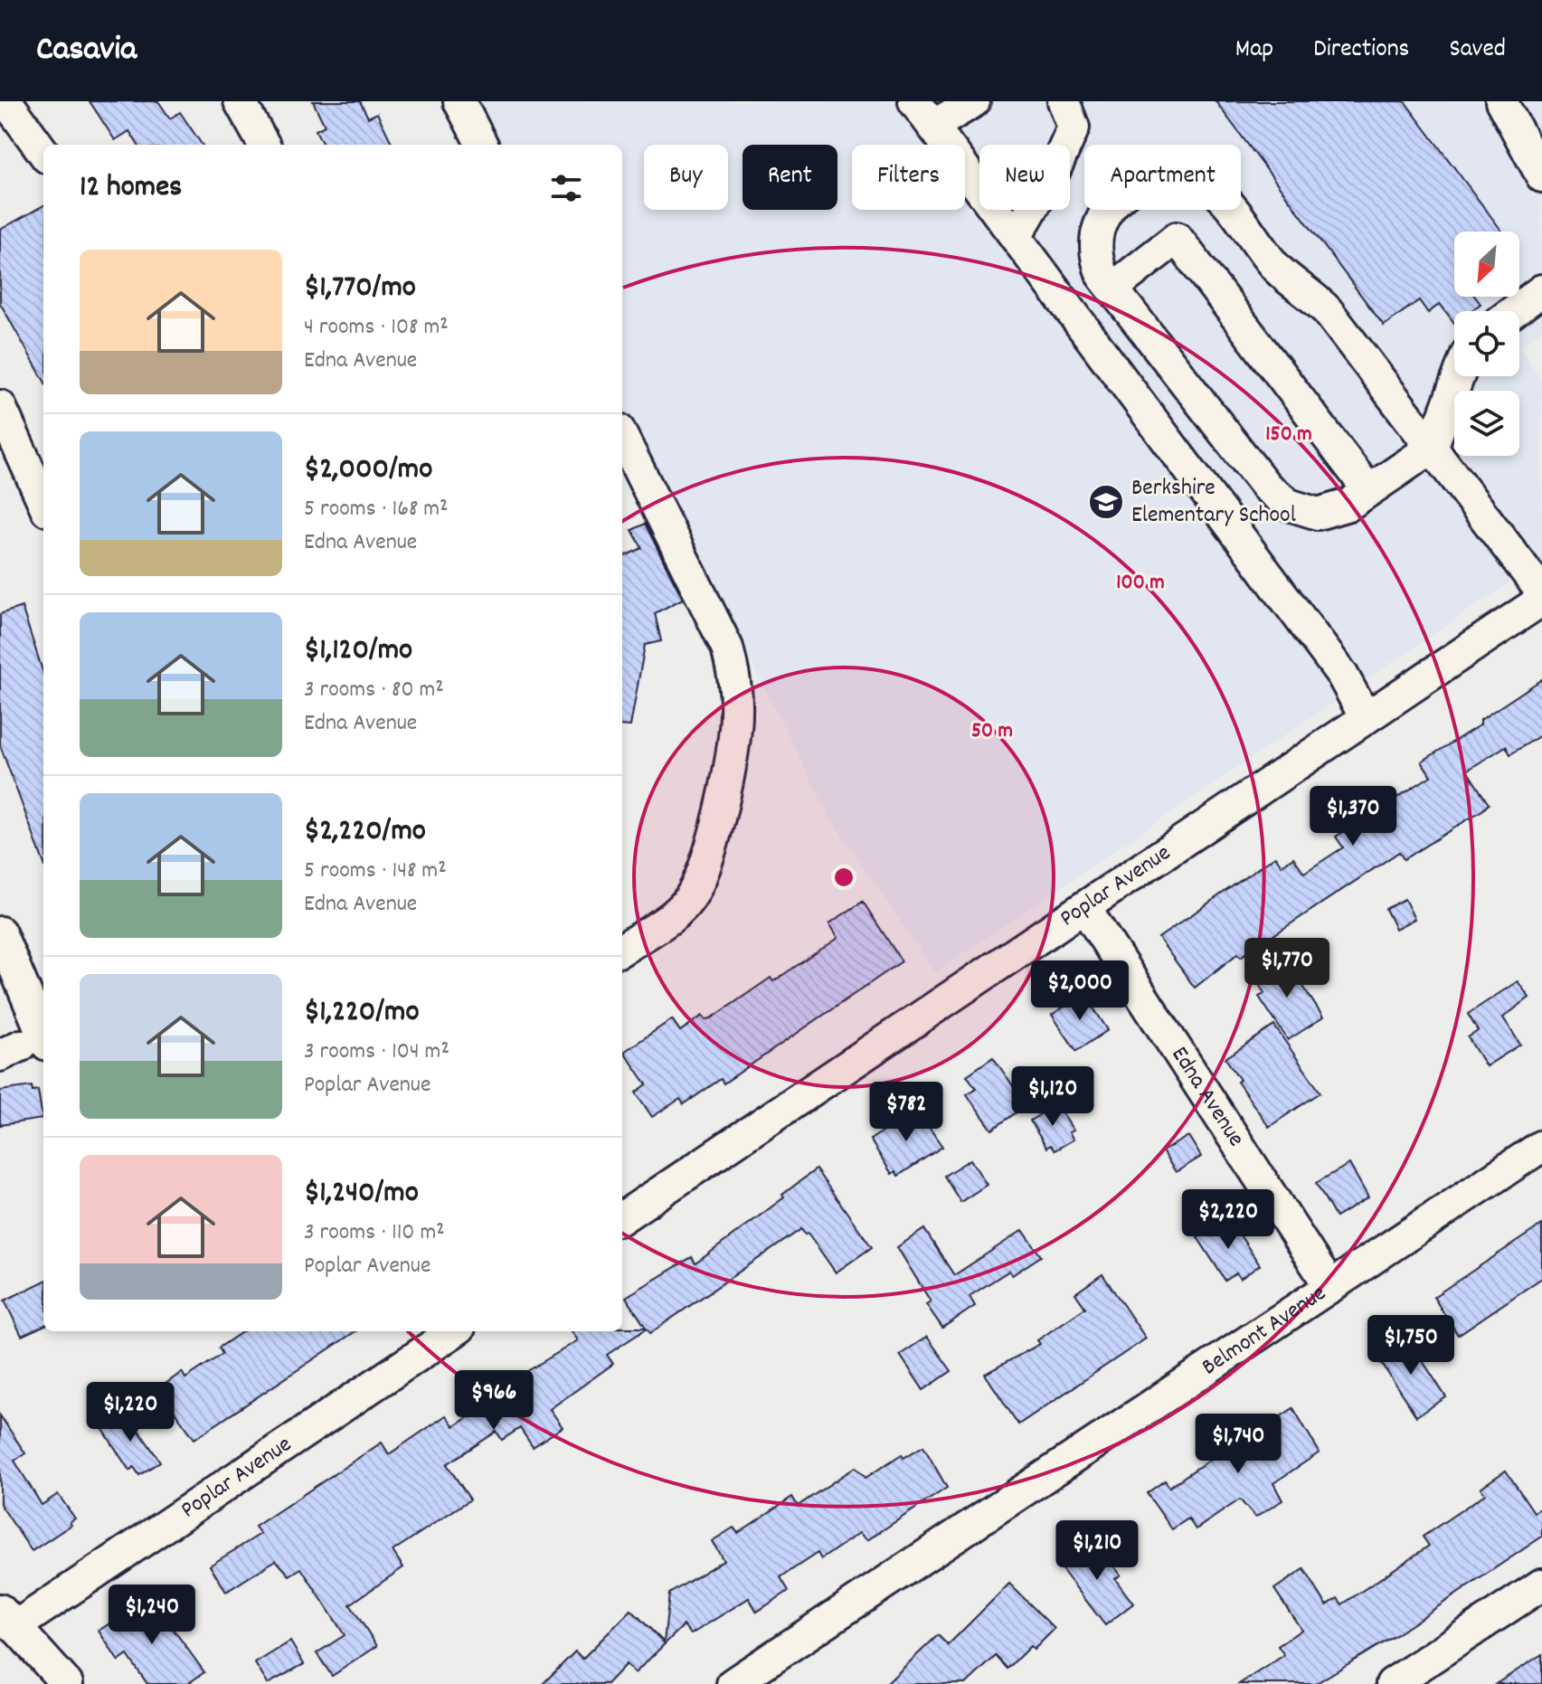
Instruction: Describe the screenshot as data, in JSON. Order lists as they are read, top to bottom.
{
  "streets": {
    "street": ["Poplar Avenue", "Edna Avenue", "Belmont Avenue"]
  },
  "crossings": [
    ["Poplar Avenue", "Edna Avenue"],
    ["Edna Avenue", "Belmont Avenue"]
  ],
  "places": {
    "school or university": ["Berkshire Elementary School"]
  },
  "north": "bottom left",
  "page": {
    "header": "Casavia",
    "nav": ["Map", "Directions", "Saved"],
    "chip": [
      "Buy",
      "Rent",
      "Filters",
      "New",
      "Apartment"
    ],
    "heading": "12 homes",
    "list": [
      {
        "name": "$1,770/mo",
        "note": "4 rooms · 108 m² · Edna Avenue"
      },
      {
        "name": "$2,000/mo",
        "note": "5 rooms · 168 m² · Edna Avenue"
      },
      {
        "name": "$1,120/mo",
        "note": "3 rooms · 80 m² · Edna Avenue"
      },
      {
        "name": "$2,220/mo",
        "note": "5 rooms · 148 m² · Edna Avenue"
      },
      {
        "name": "$1,220/mo",
        "note": "3 rooms · 104 m² · Poplar Avenue"
      },
      {
        "name": "$1,240/mo",
        "note": "3 rooms · 110 m² · Poplar Avenue"
      }
    ],
    "price": [
      "$1,370",
      "$1,770",
      "$2,000",
      "$1,120",
      "$782",
      "$2,220",
      "$1,750",
      "$966",
      "$1,220",
      "$1,740",
      "$1,210",
      "$1,240"
    ]
  },
  "rings": ["150 m", "100 m", "50 m"]
}
